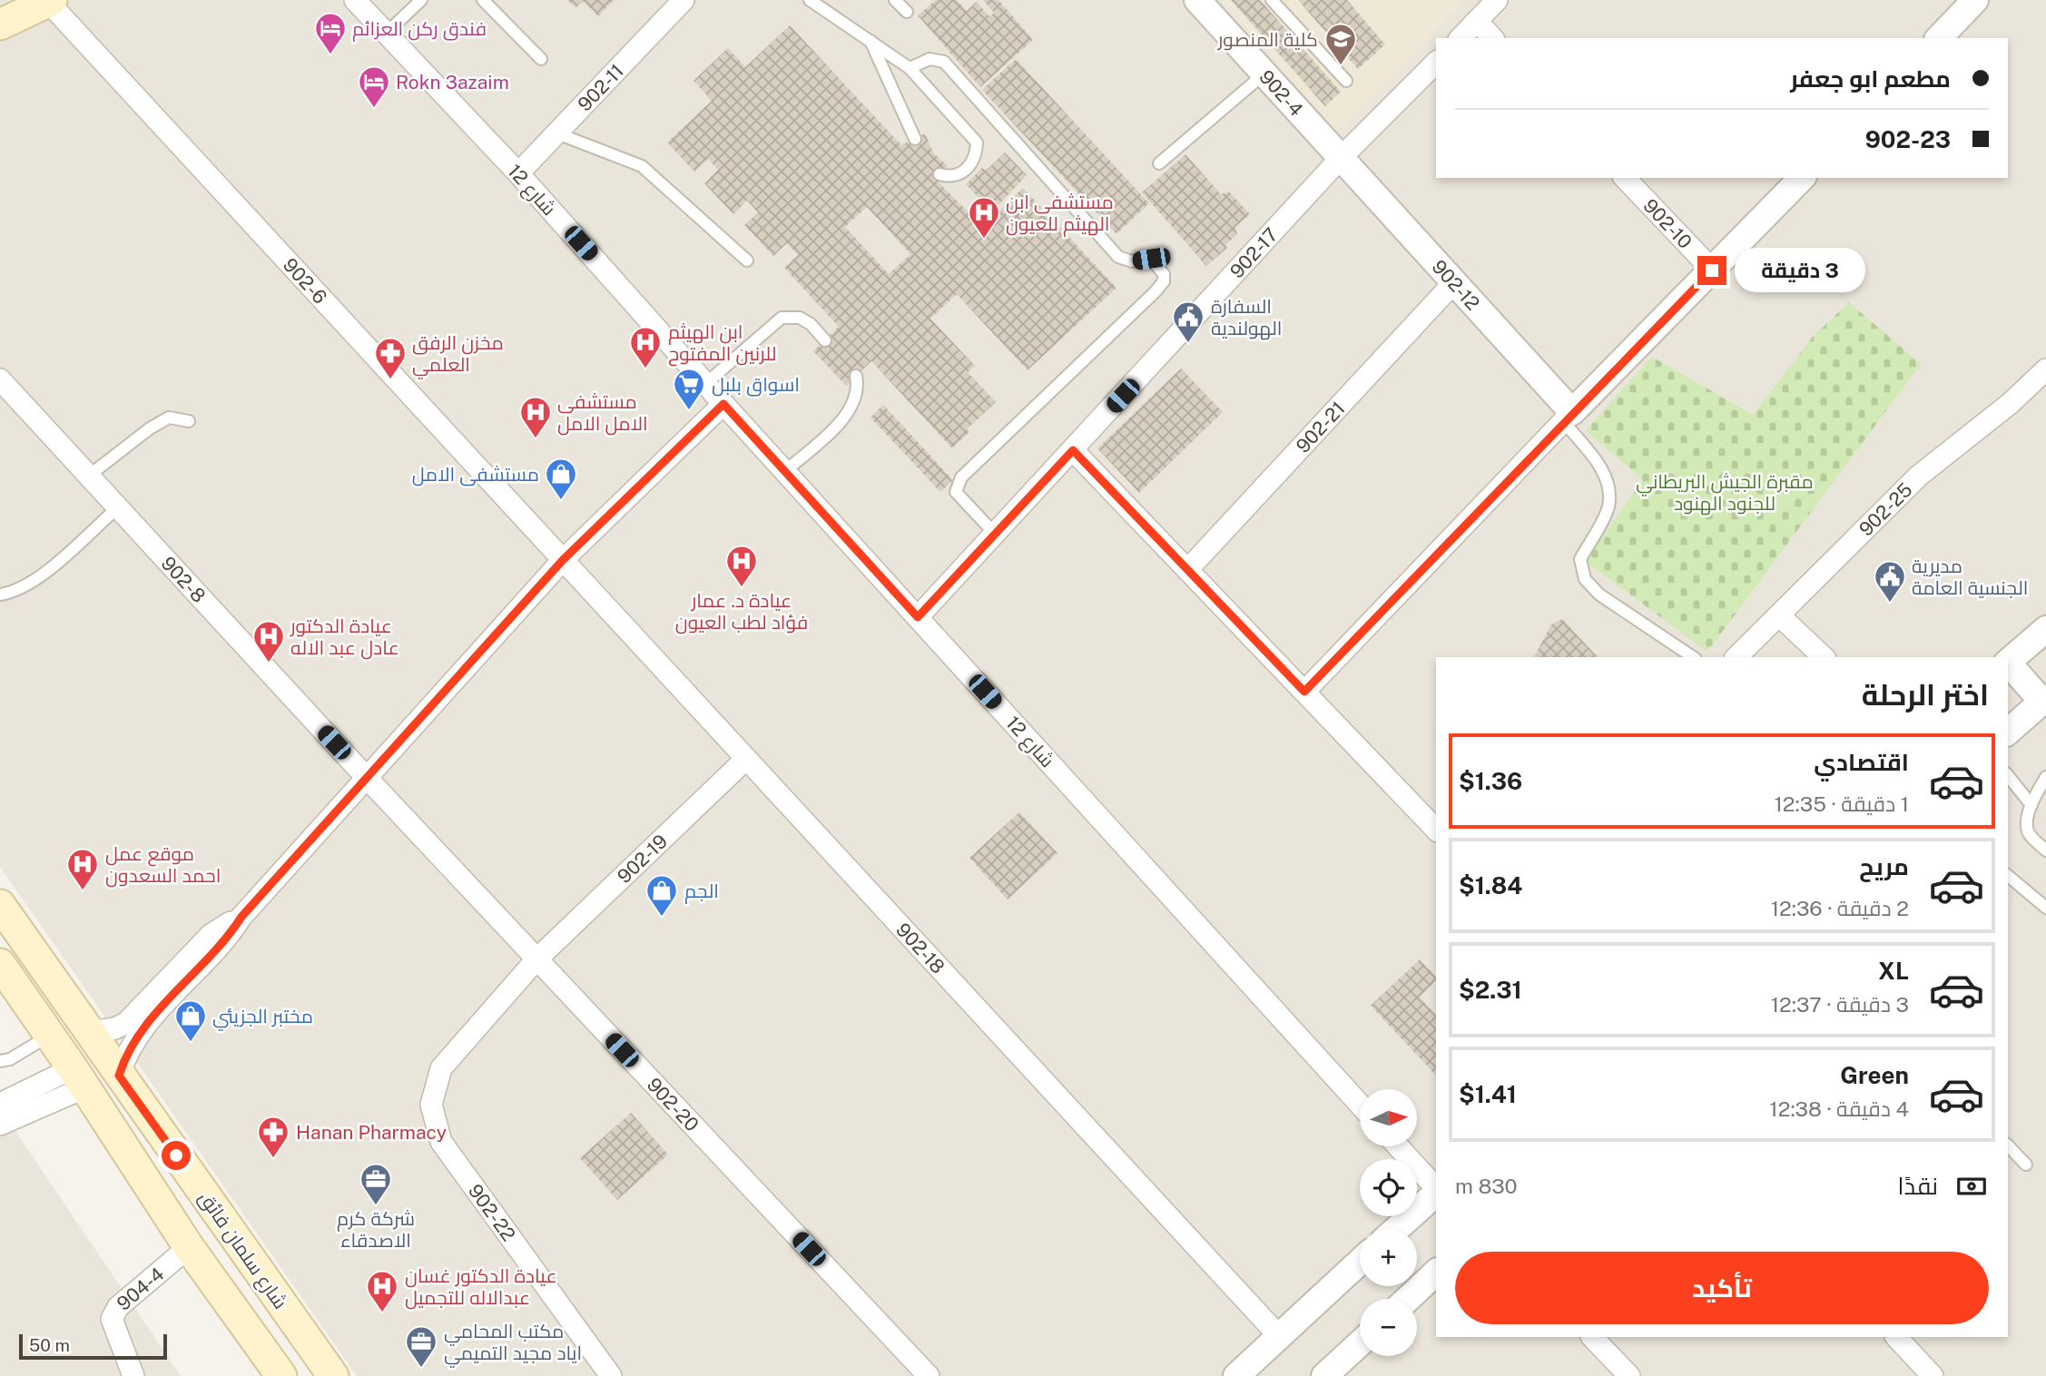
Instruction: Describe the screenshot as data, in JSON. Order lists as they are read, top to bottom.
{
  "streets": {
    "main road": ["شارع سلمان فائق"],
    "street": [
      "902-11",
      "902-4",
      "شارع 12",
      "902-10",
      "902-17",
      "902-6",
      "902-12",
      "902-21",
      "902-25",
      "902-8",
      "902-19",
      "902-18",
      "902-20",
      "902-22",
      "904-4"
    ]
  },
  "crossings": [
    ["902-11", "شارع 12"],
    ["902-4", "902-17"],
    ["902-4", "902-12"],
    ["شارع 12", "902-17"],
    ["902-17", "902-12"],
    ["902-6", "902-18"],
    ["902-12", "902-21"],
    ["902-8", "902-20"],
    ["902-19", "902-18"],
    ["902-19", "902-20"],
    ["902-19", "902-22"]
  ],
  "parks": ["مقبرة الجيش البريطاني للجنود الهنود"],
  "places": {
    "hotel": ["فندق ركن العزائم", "Rokn 3azaim"],
    "school or university": ["كلية المنصور"],
    "hospital": [
      "مستشفى ابن الهيثم للعيون",
      "ابن الهيثم للرنين المفتوح",
      "مستشفى الامل الامل",
      "عيادة د. عمار فؤاد لطب العيون",
      "عيادة الدكتور عادل عبد الاله",
      "موقع عمل احمد السعدون",
      "عيادة الدكتور غسان عبدالاله للتجميل"
    ],
    "public building": ["السفارة الهولندية", "مديرية الجنسية العامة"],
    "pharmacy": ["مخزن الرفق العلمي", "Hanan Pharmacy"],
    "supermarket": ["اسواق بلبل"],
    "shop": ["مستشفى الامل", "الجم", "مختبر الجزيئي"],
    "office": ["شركة كرم الاصدقاء", "مكتب المحامي اياد مجيد التميمي"]
  },
  "scale_bar": "50 m",
  "north": "right",
  "page": {
    "banner": ["مطعم ابو جعفر", "902-23"],
    "bubble": "3 دقيقة",
    "heading": "اختر الرحلة",
    "list": [
      {
        "name": "اقتصادي",
        "note": "1 دقيقة · 12:35",
        "value": "$1.36"
      },
      {
        "name": "مريح",
        "note": "2 دقيقة · 12:36",
        "value": "$1.84"
      },
      {
        "name": "XL",
        "note": "3 دقيقة · 12:37",
        "value": "$2.31"
      },
      {
        "name": "Green",
        "note": "4 دقيقة · 12:38",
        "value": "$1.41"
      }
    ],
    "map_buttons": ["+", "−"],
    "pay": ["نقدًا", "830 m"],
    "buttons": "تأكيد",
    "scale": "50 m"
  }
}
